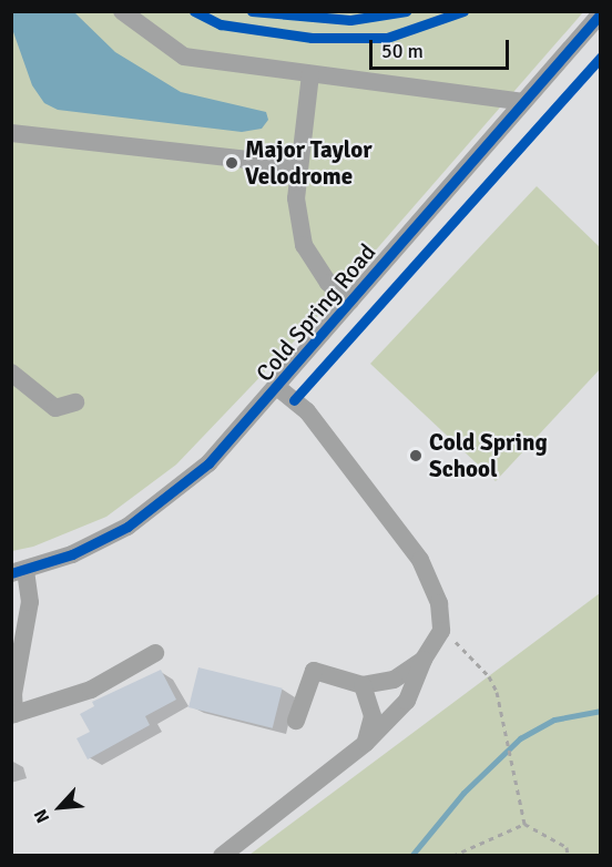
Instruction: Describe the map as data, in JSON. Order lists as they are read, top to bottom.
{
  "streets": {
    "street": ["Cold Spring Road"]
  },
  "places": ["Major Taylor Velodrome", "Cold Spring School"],
  "scale_bar": "50 m",
  "north": "bottom left"
}
